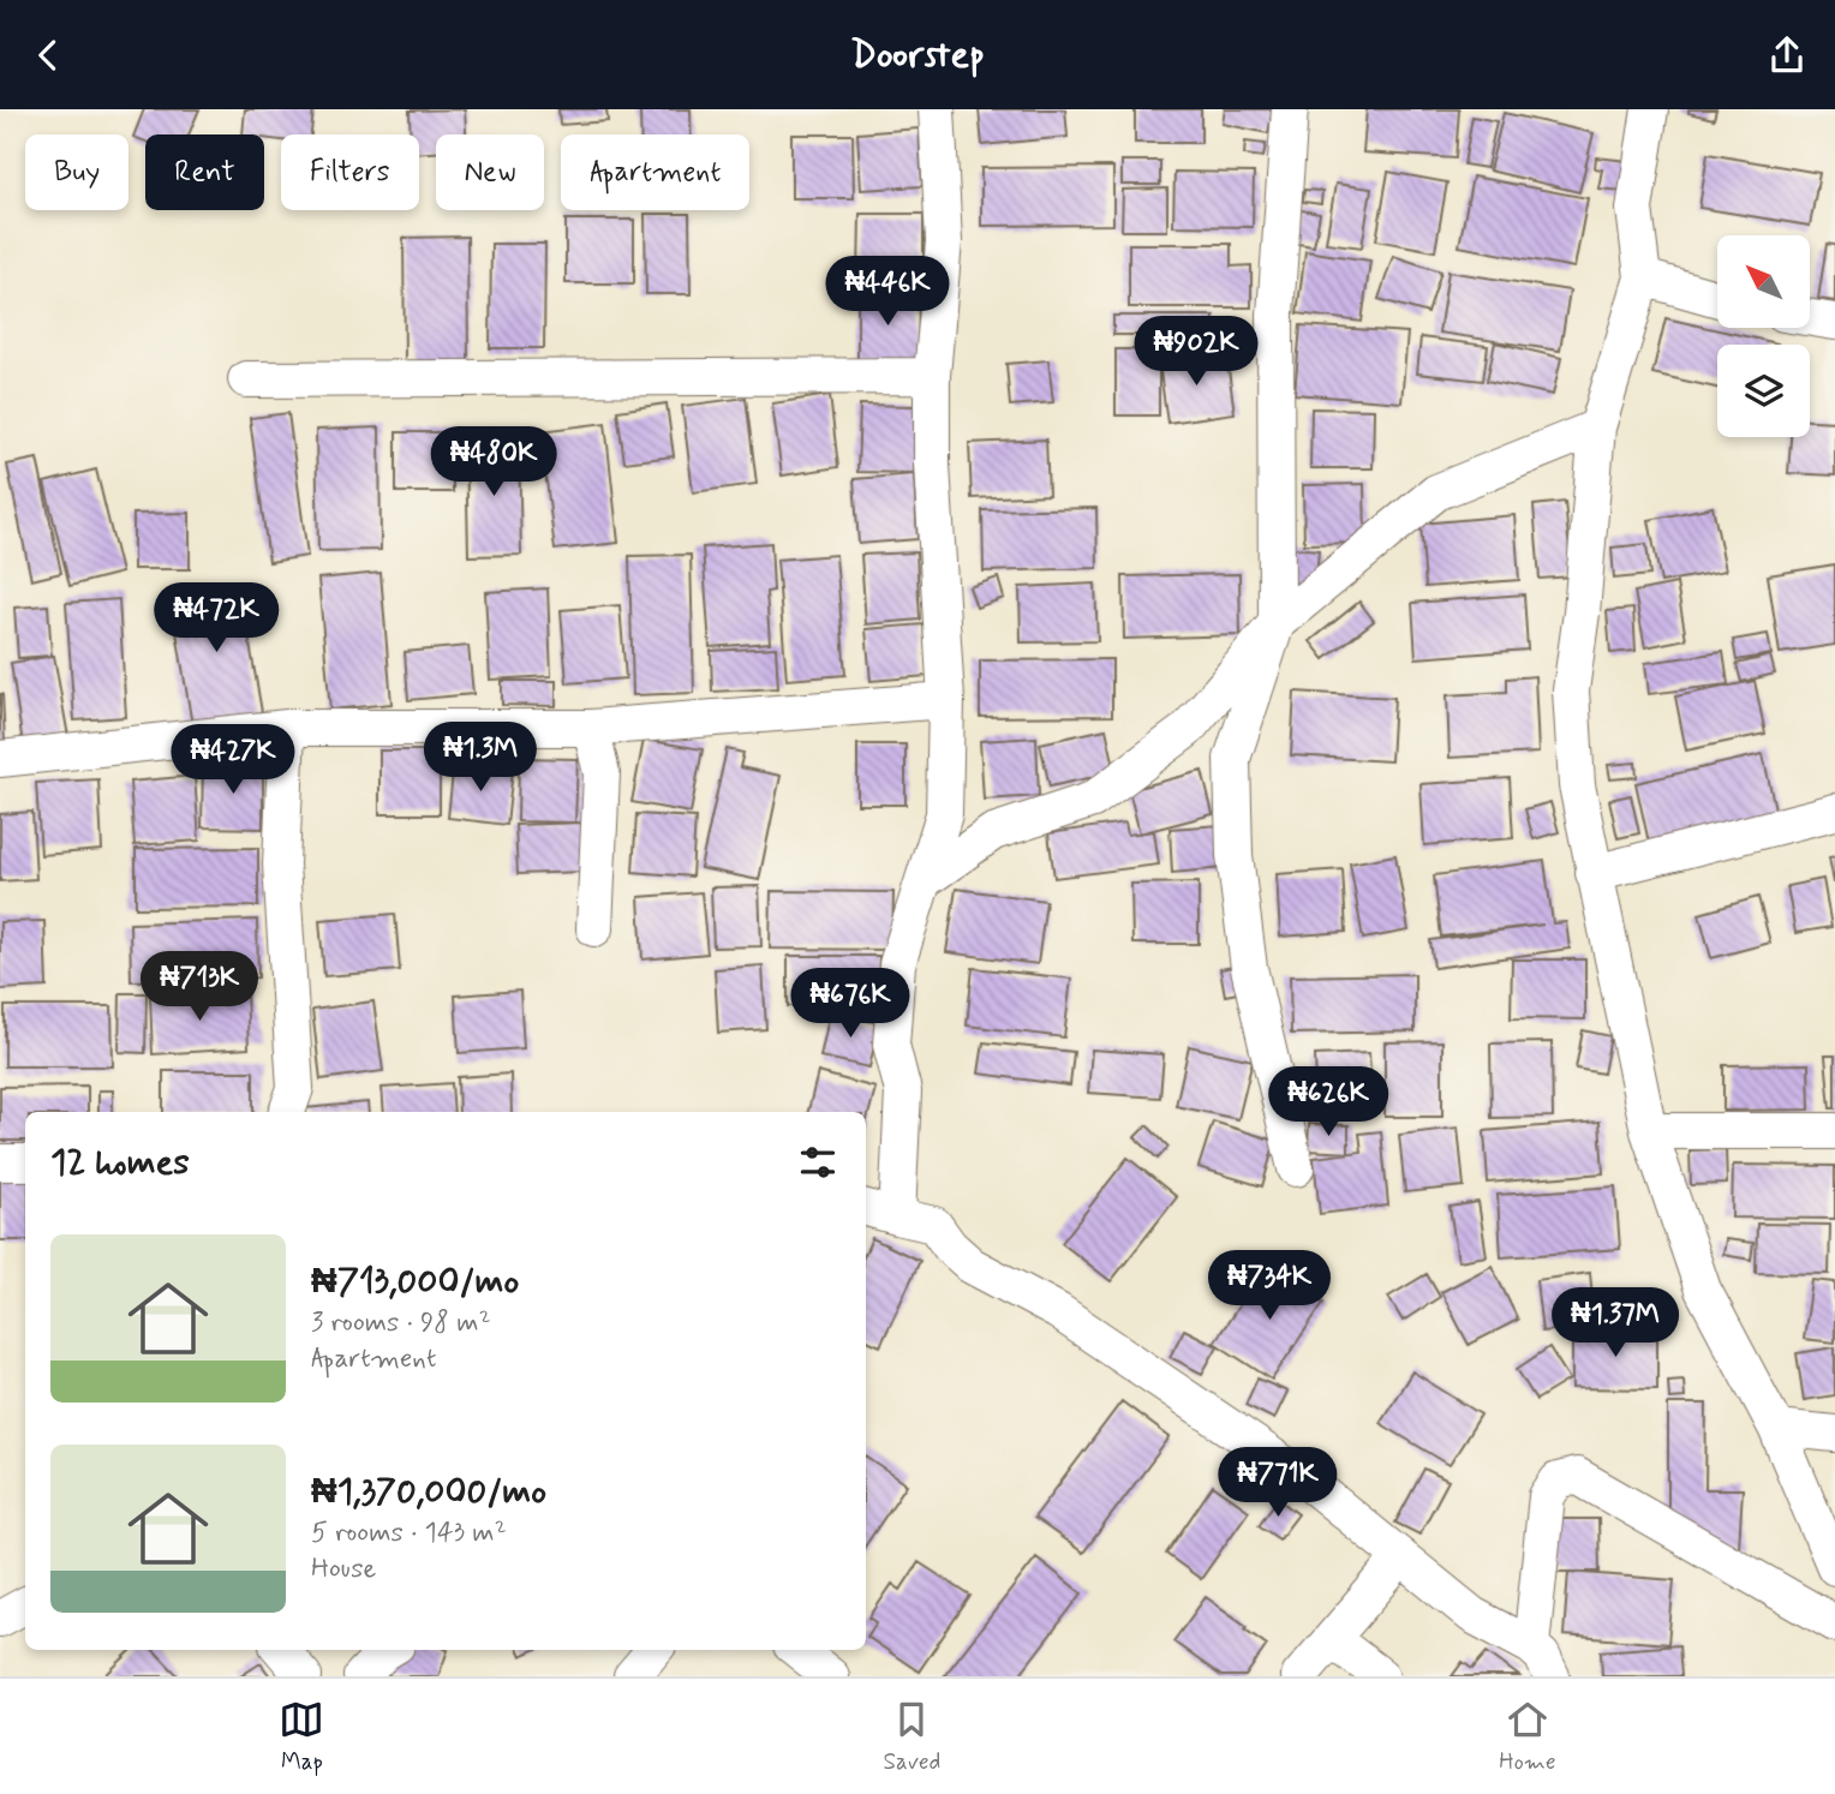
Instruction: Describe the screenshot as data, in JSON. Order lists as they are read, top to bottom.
{
  "north": "top left",
  "page": {
    "header": "Doorstep",
    "chip": [
      "Buy",
      "Rent",
      "Filters",
      "New",
      "Apartment"
    ],
    "price": [
      "₦446K",
      "₦902K",
      "₦480K",
      "₦472K",
      "₦1.3M",
      "₦427K",
      "₦713K",
      "₦676K",
      "₦626K",
      "₦734K",
      "₦1.37M",
      "₦771K"
    ],
    "heading": "12 homes",
    "list": [
      {
        "name": "₦713,000/mo",
        "note": "3 rooms · 98 m² · Apartment"
      },
      {
        "name": "₦1,370,000/mo",
        "note": "5 rooms · 143 m² · House"
      }
    ],
    "tabs": ["Map", "Saved", "Home"]
  }
}
